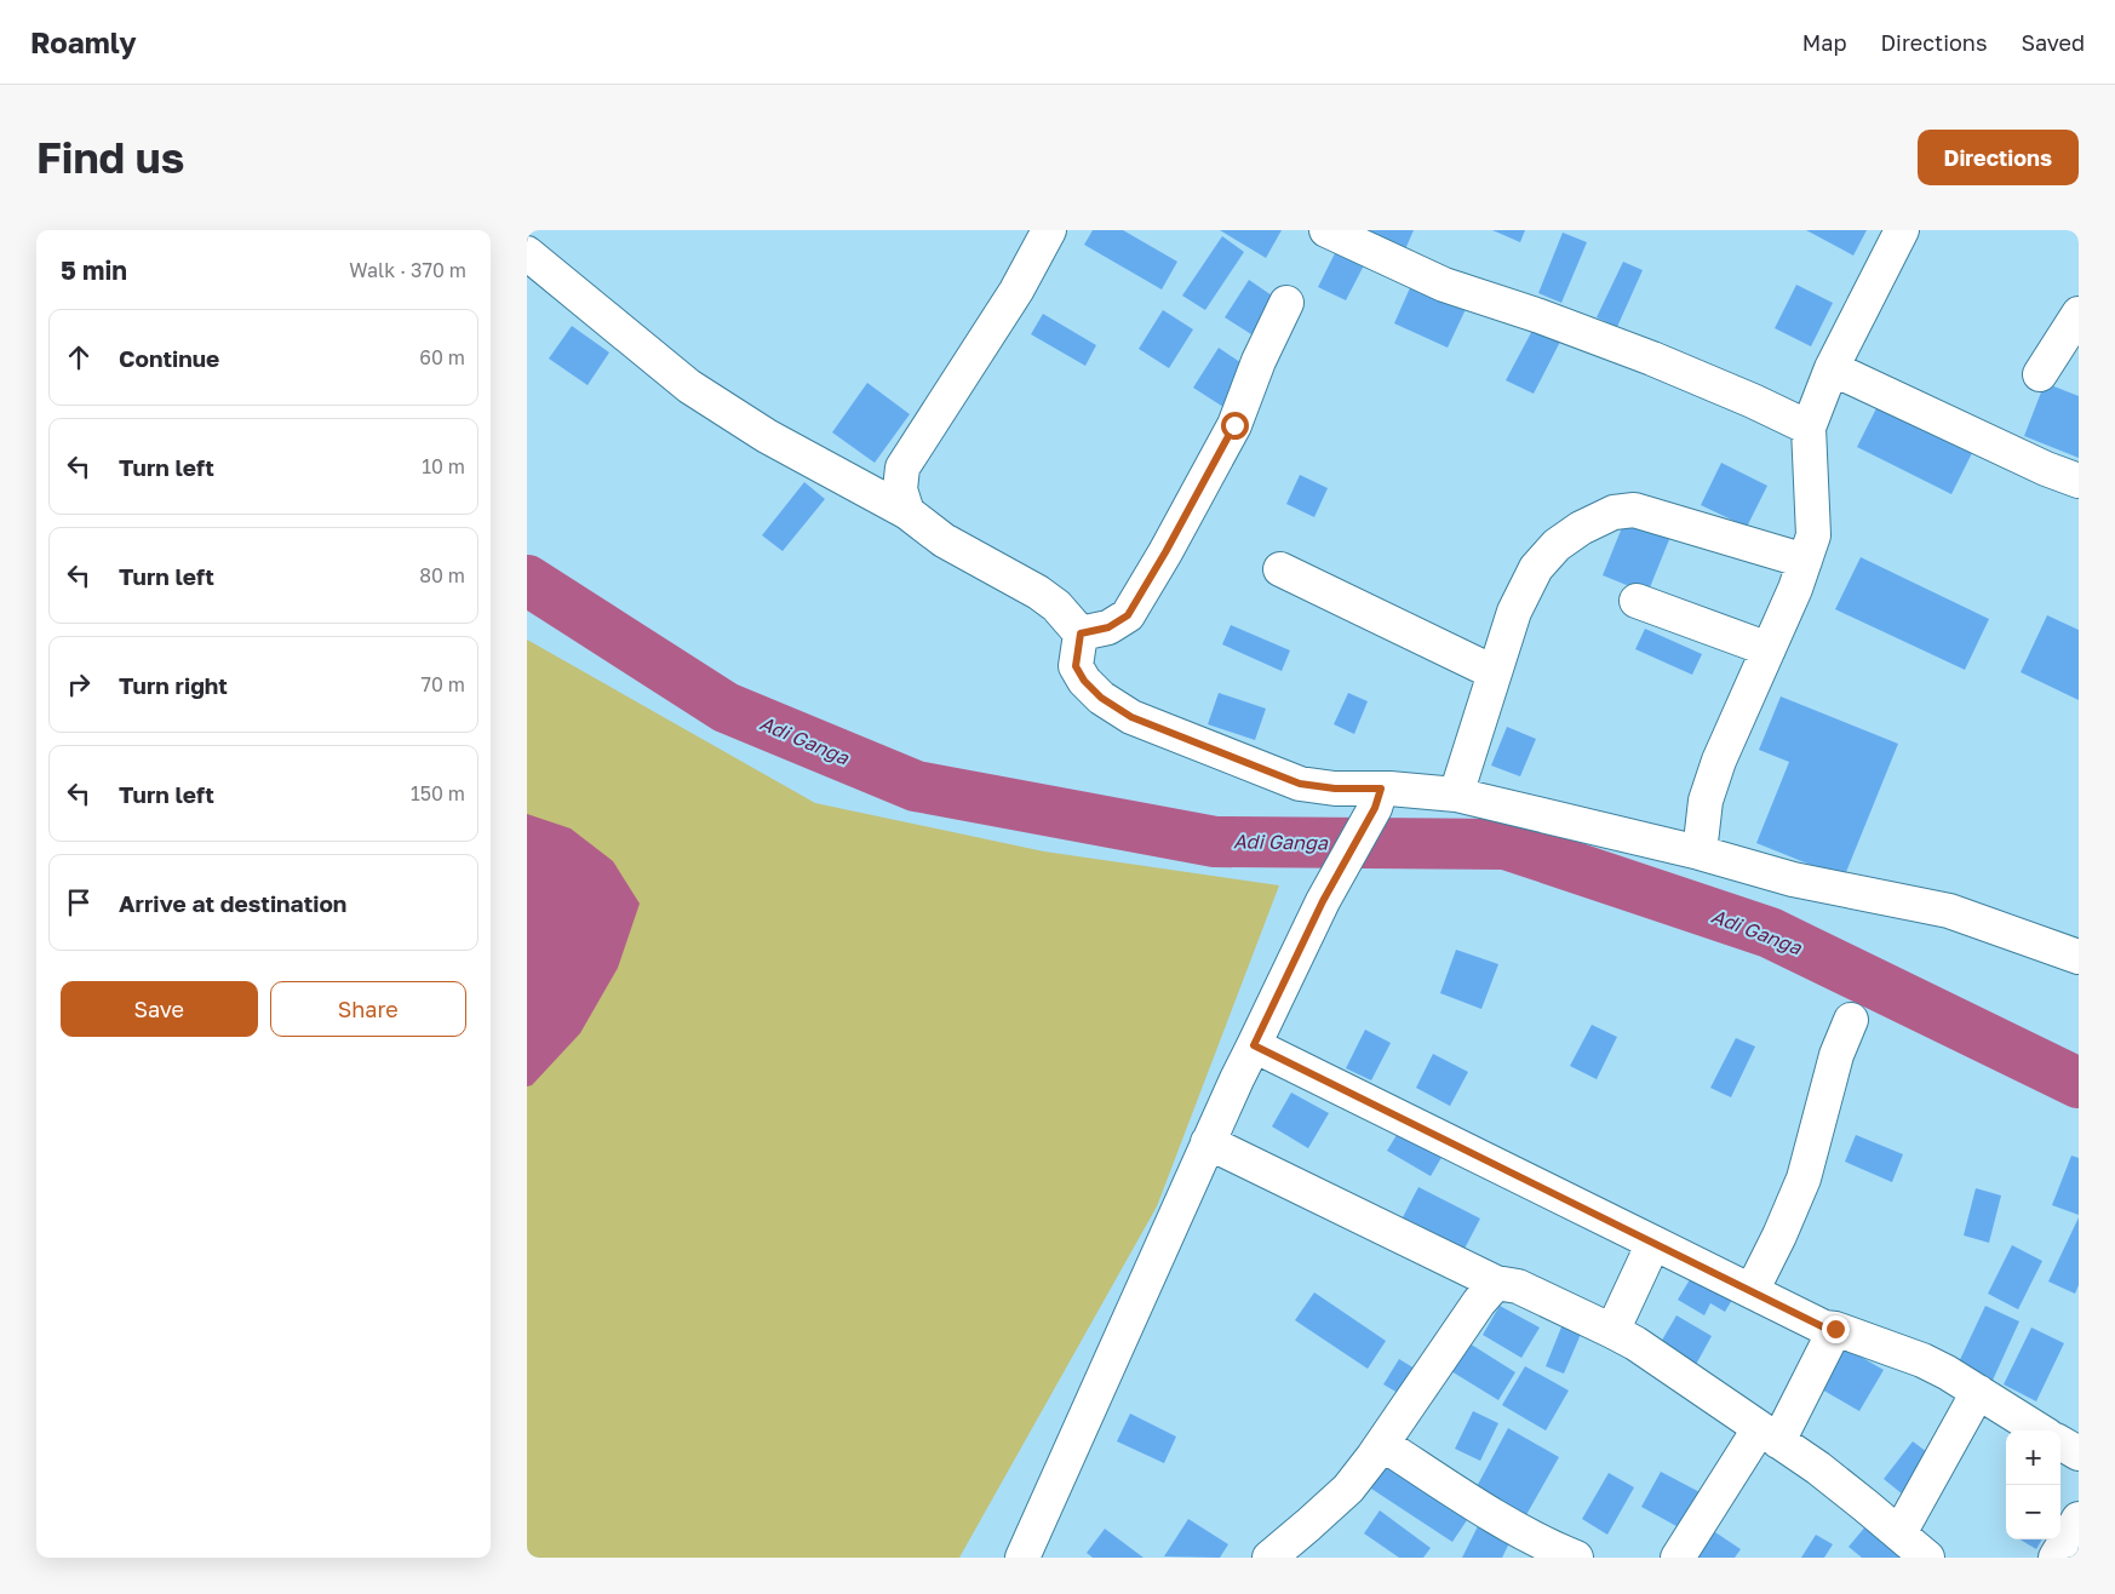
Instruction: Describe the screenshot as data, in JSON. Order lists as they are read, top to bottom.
{
  "water": ["Adi Ganga"],
  "page": {
    "header": "Roamly",
    "nav": ["Map", "Directions", "Saved"],
    "buttons": [
      "Directions",
      ["Save", "Share"]
    ],
    "title": "Find us",
    "heading": ["5 min", "Walk · 370 m"],
    "list": [
      ["Continue", "60 m"],
      ["Turn left", "10 m"],
      ["Turn left", "80 m"],
      ["Turn right", "70 m"],
      ["Turn left", "150 m"],
      "Arrive at destination"
    ],
    "map_buttons": ["+", "−"]
  }
}
